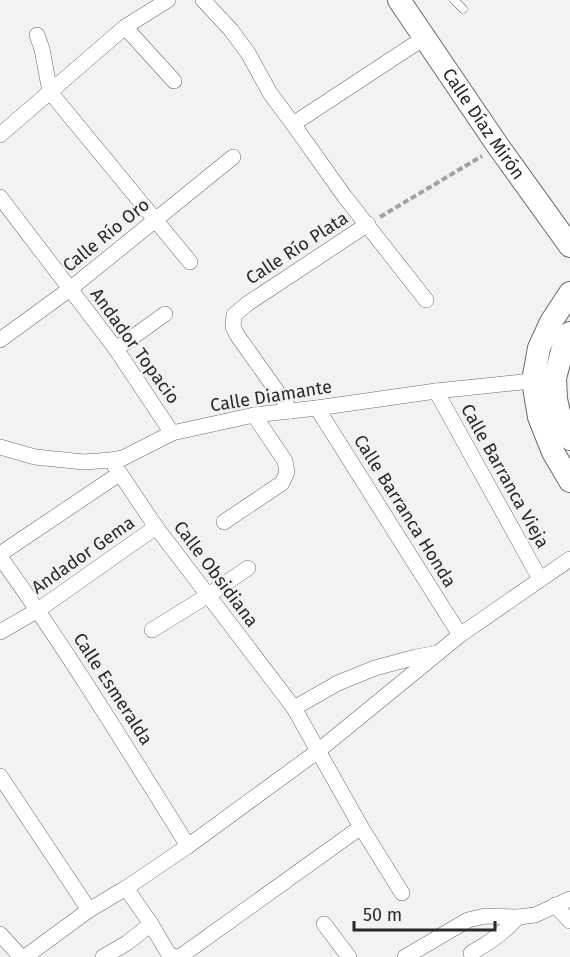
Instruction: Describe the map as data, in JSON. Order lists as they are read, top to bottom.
{
  "streets": {
    "main road": ["Calle Díaz Mirón"],
    "street": [
      "Calle Río Oro",
      "Calle Río Plata",
      "Andador Topacio",
      "Calle Diamante",
      "Calle Barranca Vieja",
      "Calle Barranca Honda",
      "Andador Gema",
      "Calle Obsidiana",
      "Calle Esmeralda"
    ]
  },
  "crossings": [
    ["Calle Río Oro", "Andador Topacio"],
    ["Calle Río Plata", "Calle Diamante"],
    ["Andador Topacio", "Calle Diamante"],
    ["Calle Diamante", "Calle Barranca Vieja"],
    ["Calle Diamante", "Calle Barranca Honda"],
    ["Calle Diamante", "Calle Obsidiana"],
    ["Andador Gema", "Calle Obsidiana"],
    ["Andador Gema", "Calle Esmeralda"]
  ],
  "scale_bar": "50 m"
}
